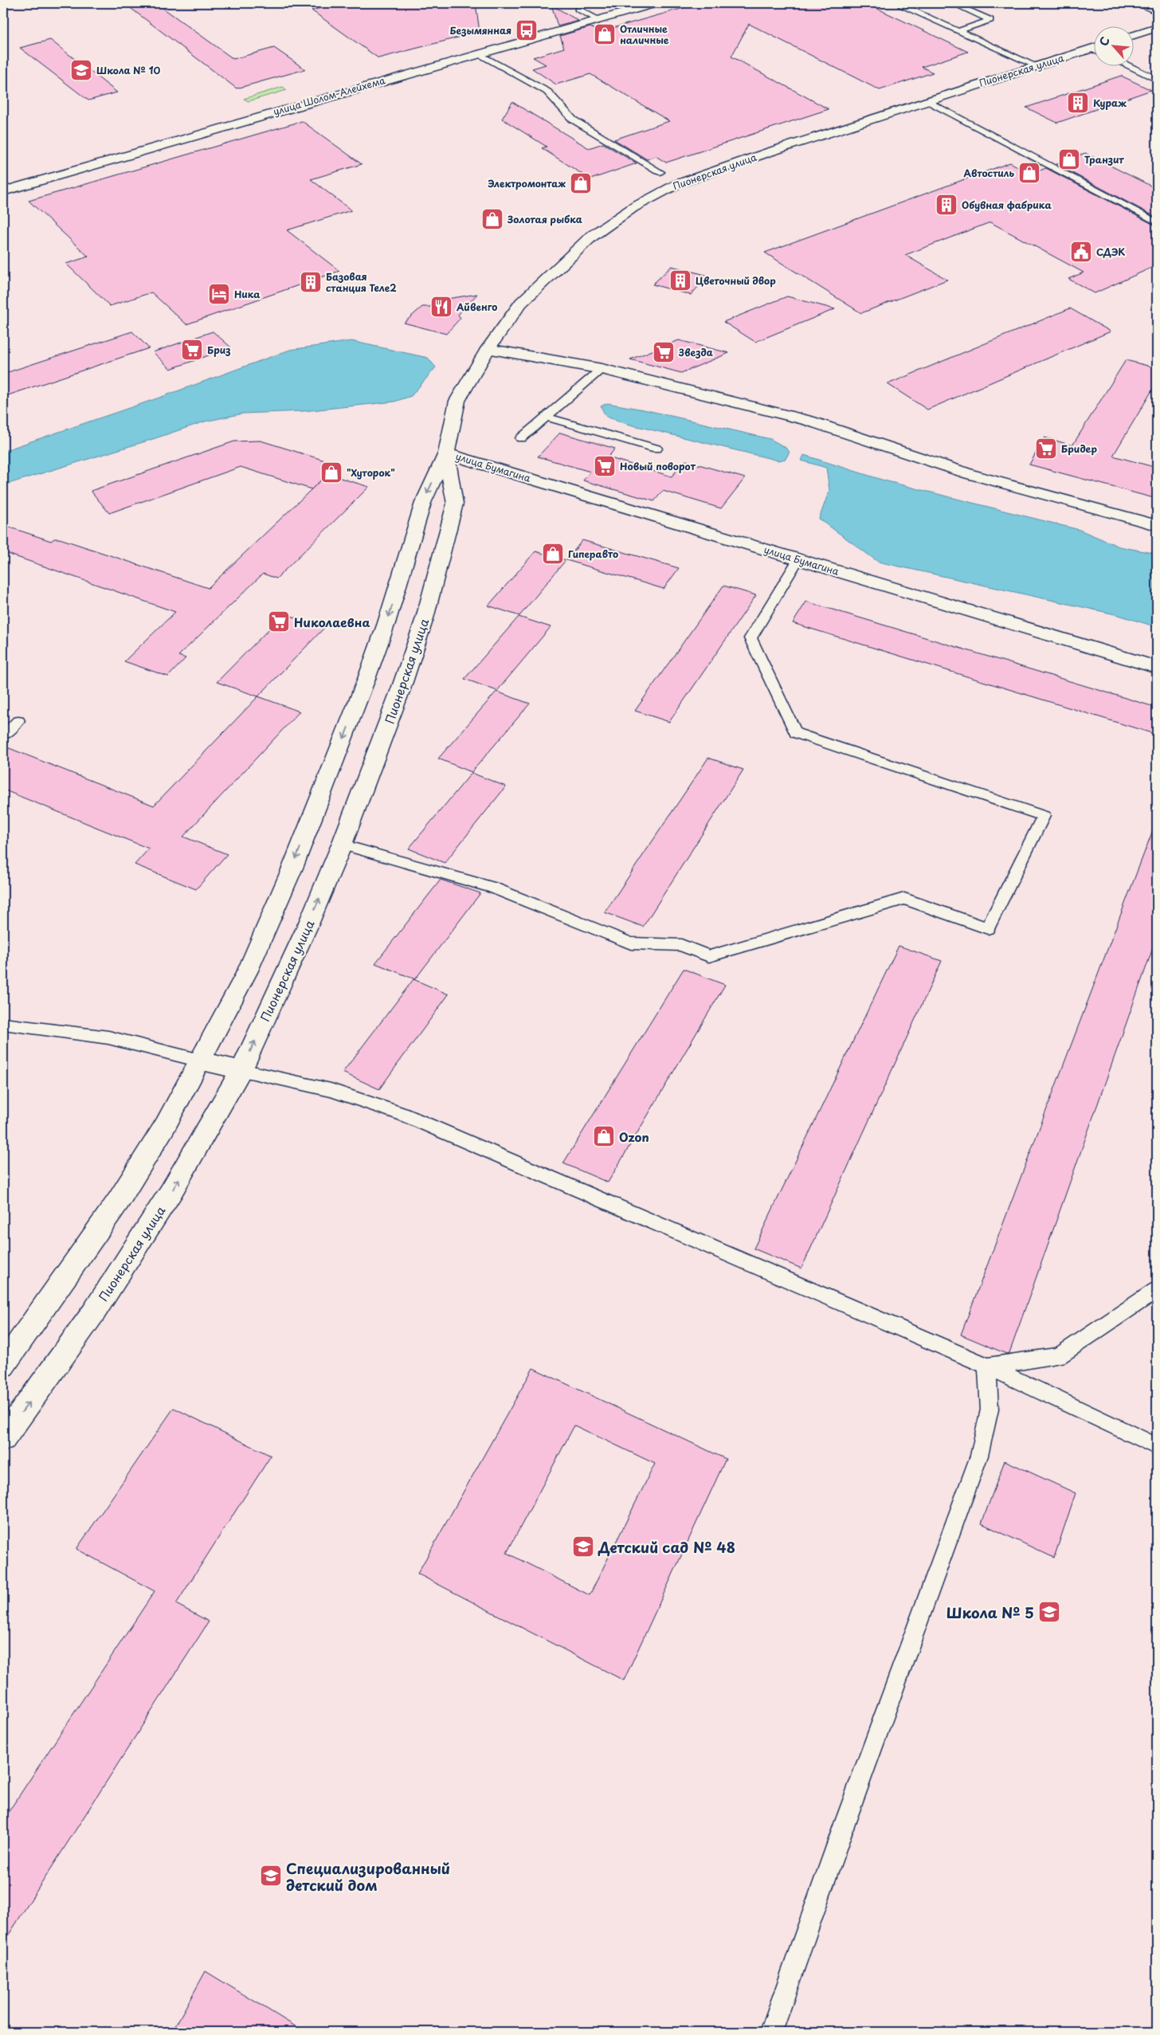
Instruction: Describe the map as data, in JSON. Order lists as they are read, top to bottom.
{
  "streets": {
    "main road": ["Пионерская улица", "улица Шолом-Алейхема", "улица Бумагина"]
  },
  "crossings": [
    ["Пионерская улица", "улица Бумагина"]
  ],
  "places": {
    "bus stop": ["Безымянная"],
    "shop": [
      "Отличные наличные",
      "Транзит",
      "Автостиль",
      "Электромонтаж",
      "Золотая рыбка",
      "\"Хуторок\"",
      "Гиперавто",
      "Ozon"
    ],
    "school or university": [
      "Школа № 10",
      "Детский сад № 48",
      "Школа № 5",
      "Специализированный детский дом"
    ],
    "building": [
      "Кураж",
      "Обувная фабрика",
      "Цветочный двор",
      "Базовая станция Теле2"
    ],
    "public building": ["СДЭК"],
    "hotel": ["Ника"],
    "restaurant": ["Айвенго"],
    "supermarket": [
      "Бриз",
      "Звезда",
      "Бридер",
      "Новый поворот",
      "Николаевна"
    ]
  },
  "north": "top left"
}
